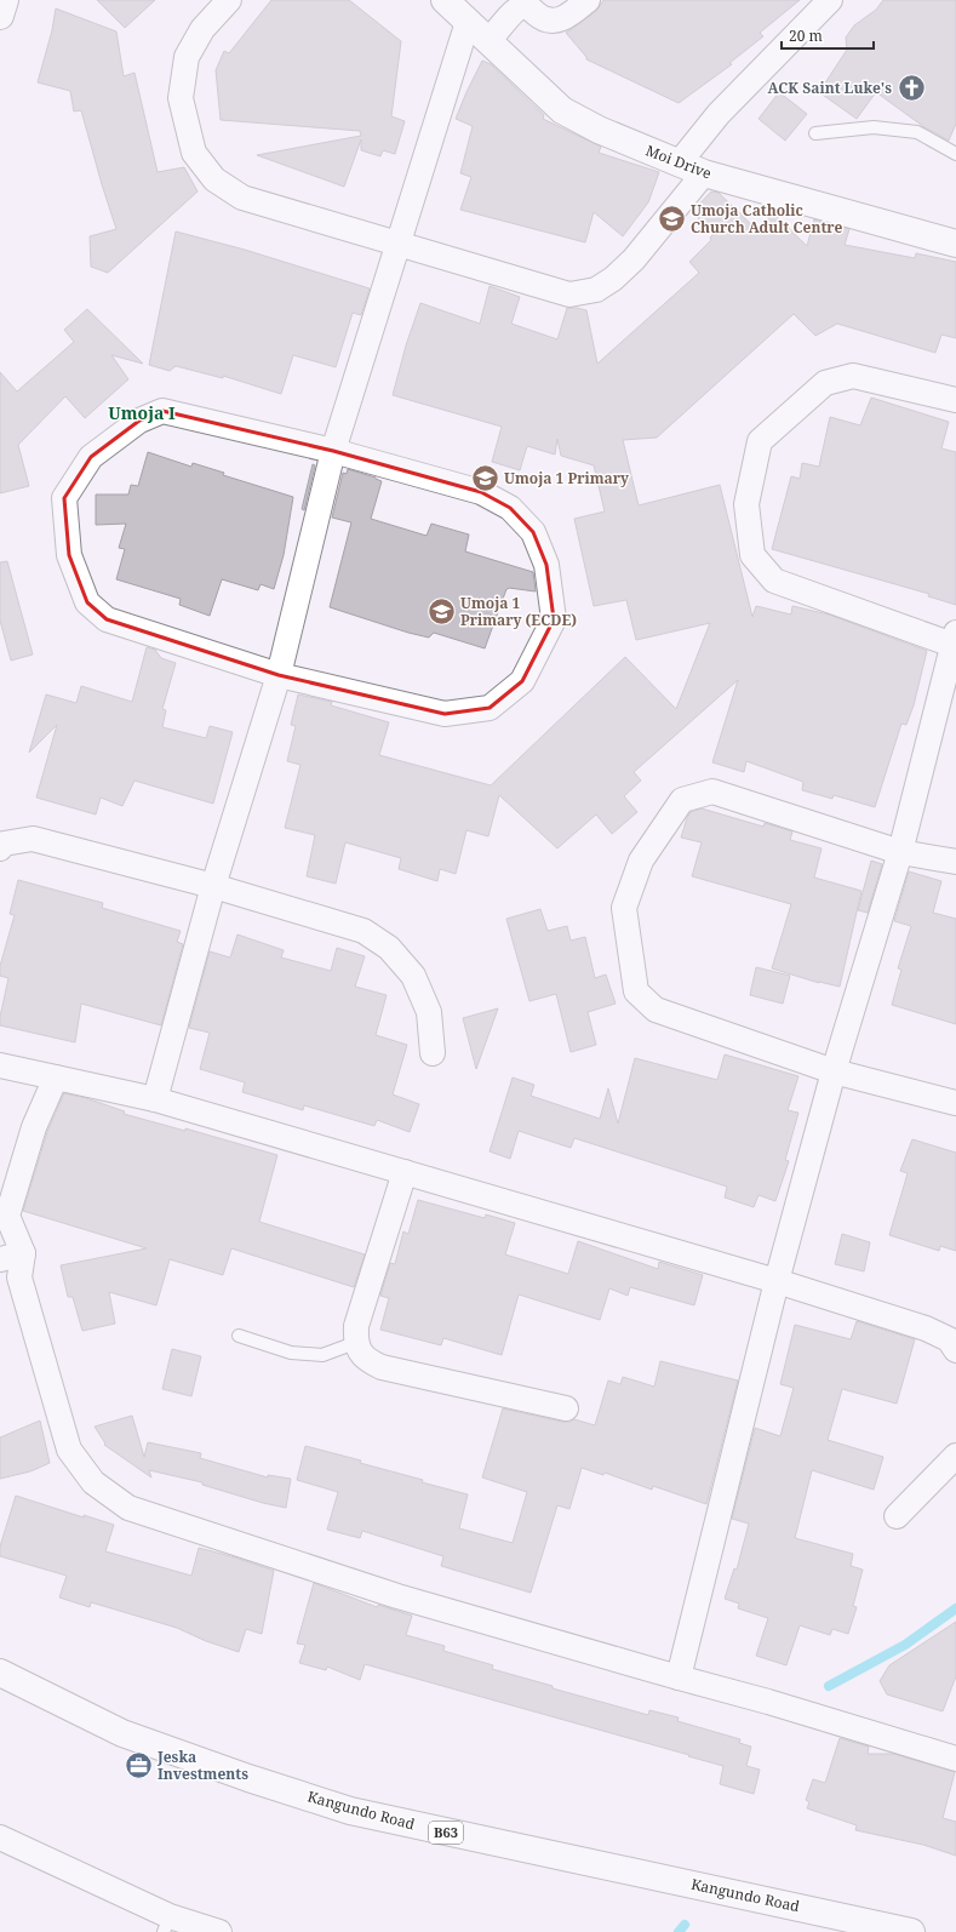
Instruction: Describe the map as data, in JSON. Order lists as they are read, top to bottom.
{
  "streets": {
    "main road": ["Moi Drive", "Kangundo Road", "B63"]
  },
  "districts": ["Umoja I"],
  "places": {
    "church": ["ACK Saint Luke's"],
    "school or university": ["Umoja Catholic Church Adult Centre", "Umoja 1 Primary", "Umoja 1 Primary (ECDE)"],
    "office": ["Jeska Investments"]
  },
  "scale_bar": "20 m"
}
